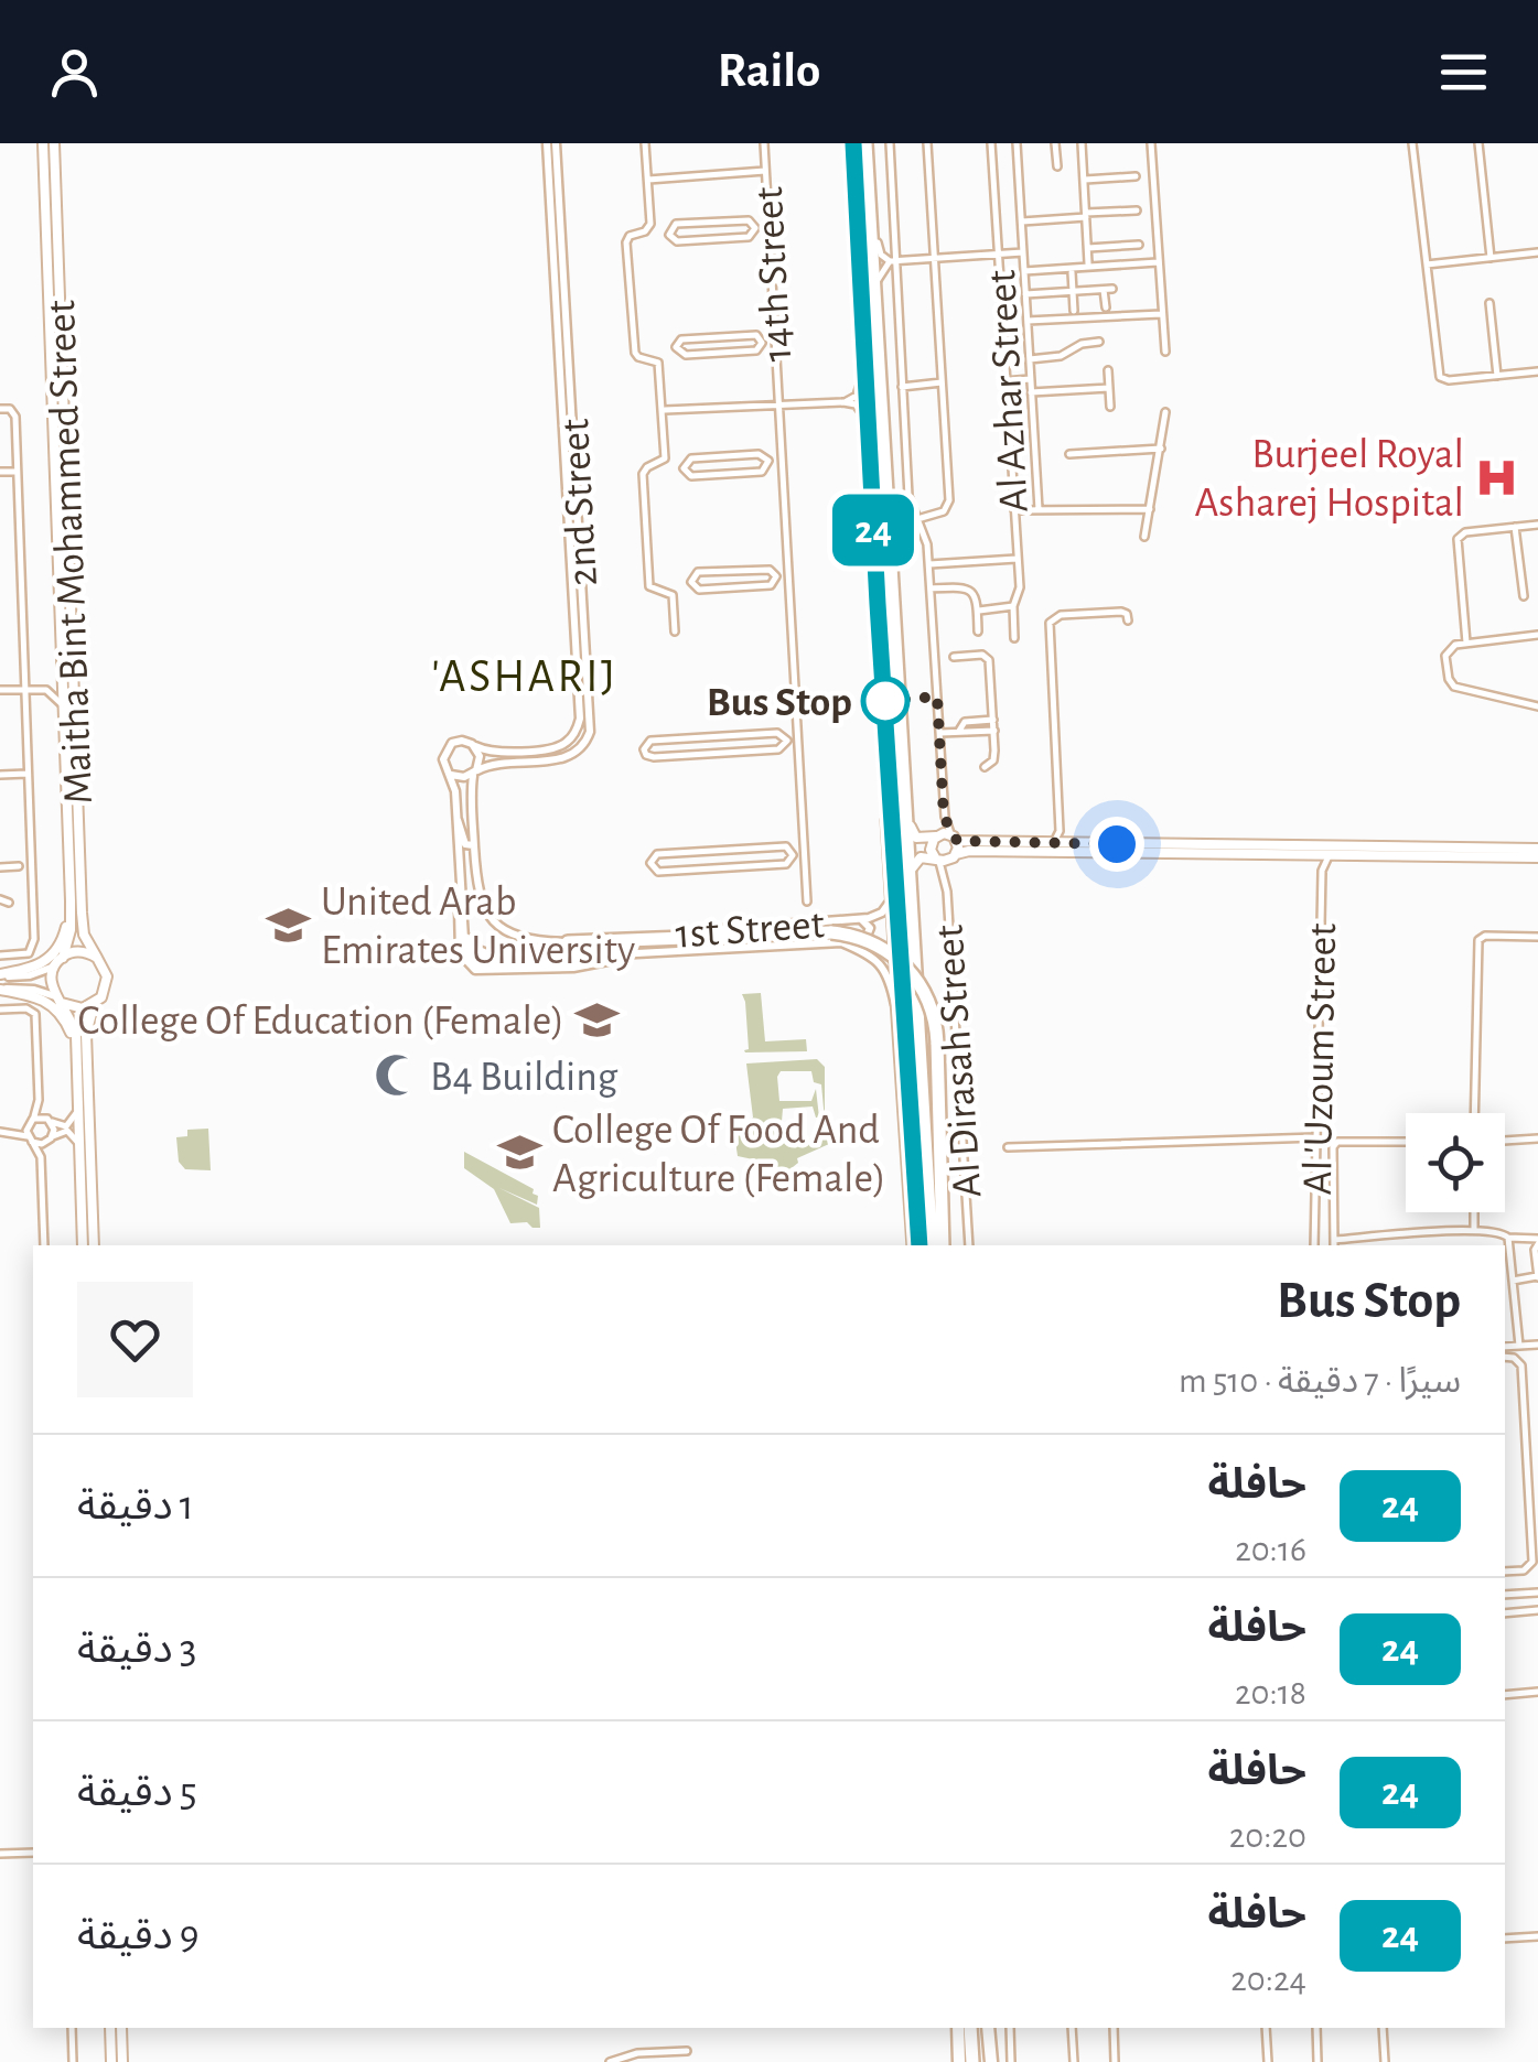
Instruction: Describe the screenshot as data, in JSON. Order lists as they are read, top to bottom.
{
  "streets": {
    "main road": ["Maitha Bint Mohammed Street"],
    "street": [
      "14th Street",
      "Al Azhar Street",
      "2nd Street",
      "1st Street",
      "Al 'Uzoum Street",
      "Al Dirasah Street"
    ]
  },
  "crossings": [
    ["14th Street", "1st Street"],
    ["2nd Street", "1st Street"]
  ],
  "districts": ["'ASHARIJ"],
  "places": {
    "hospital": ["Burjeel Royal Asharej Hospital"],
    "other": ["Bus Stop"],
    "school or university": ["United Arab Emirates University", "College Of Education (Female)", "College Of Food And Agriculture (Female)"],
    "mosque": ["B4 Building"]
  },
  "lines": ["bus line 24"],
  "page": {
    "header": "Railo",
    "on_map": "24",
    "heading": ["Bus Stop", "سيرًا · 7 دقيقة · 510 m"],
    "list": [
      {
        "mark": "24",
        "name": "حافلة",
        "note": "20:16",
        "value": "1 دقيقة"
      },
      {
        "mark": "24",
        "name": "حافلة",
        "note": "20:18",
        "value": "3 دقيقة"
      },
      {
        "mark": "24",
        "name": "حافلة",
        "note": "20:20",
        "value": "5 دقيقة"
      },
      {
        "mark": "24",
        "name": "حافلة",
        "note": "20:24",
        "value": "9 دقيقة"
      }
    ]
  }
}
